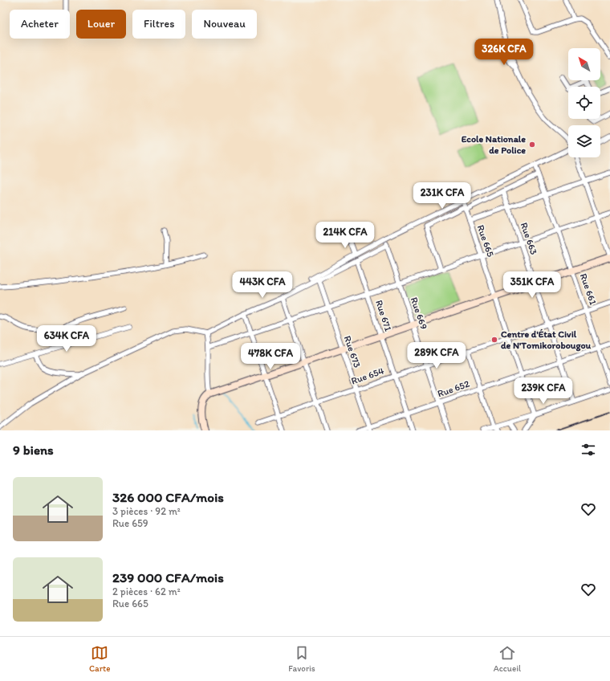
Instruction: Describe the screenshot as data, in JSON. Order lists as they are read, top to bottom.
{
  "streets": {
    "street": [
      "Rue 663",
      "Rue 665",
      "Rue 661",
      "Rue 669",
      "Rue 671",
      "Rue 673",
      "Rue 654",
      "Rue 652"
    ]
  },
  "crossings": [
    ["Rue 663", "Rue 654"],
    ["Rue 663", "Rue 652"],
    ["Rue 665", "Rue 654"],
    ["Rue 665", "Rue 652"],
    ["Rue 661", "Rue 654"],
    ["Rue 661", "Rue 652"],
    ["Rue 669", "Rue 654"],
    ["Rue 669", "Rue 652"],
    ["Rue 671", "Rue 654"],
    ["Rue 671", "Rue 652"],
    ["Rue 673", "Rue 654"],
    ["Rue 673", "Rue 652"]
  ],
  "places": ["Ecole Nationale de Police", "Centre d'État Civil de N'Tomikorobougou"],
  "north": "top left",
  "page": {
    "chip": [
      "Acheter",
      "Louer",
      "Filtres",
      "Nouveau"
    ],
    "price": [
      "326K CFA",
      "231K CFA",
      "214K CFA",
      "443K CFA",
      "351K CFA",
      "634K CFA",
      "289K CFA",
      "478K CFA",
      "239K CFA"
    ],
    "heading": "9 biens",
    "list": [
      {
        "name": "326 000 CFA/mois",
        "note": "3 pièces · 92 m² · Rue 659"
      },
      {
        "name": "239 000 CFA/mois",
        "note": "2 pièces · 62 m² · Rue 665"
      }
    ],
    "tabs": ["Carte", "Favoris", "Accueil"]
  }
}
